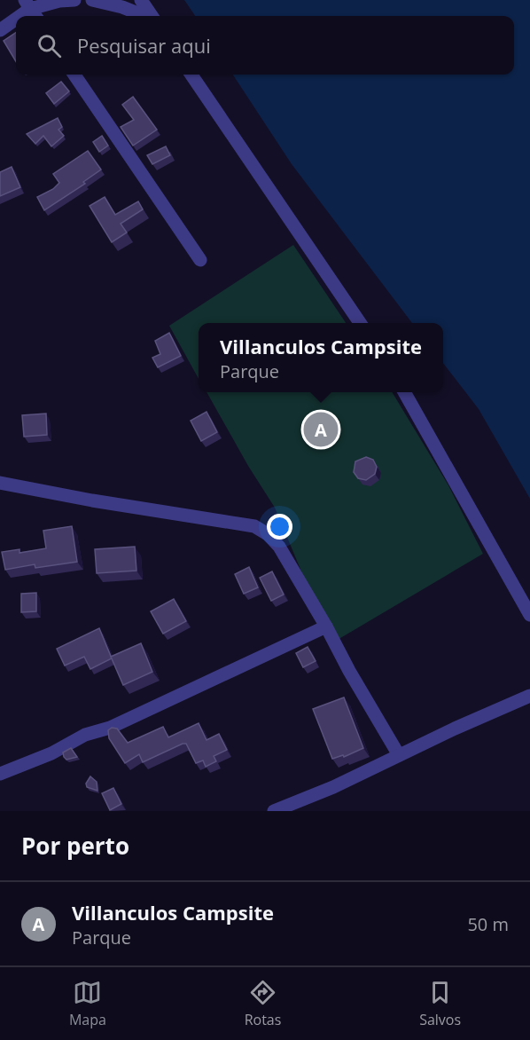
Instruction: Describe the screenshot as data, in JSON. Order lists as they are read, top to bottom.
{
  "page": {
    "search": "Pesquisar aqui",
    "popup": ["Villanculos Campsite", "Parque"],
    "pins": "A",
    "heading": "Por perto",
    "list": [
      {
        "mark": "A",
        "name": "Villanculos Campsite",
        "note": "Parque",
        "value": "50 m"
      }
    ],
    "nav": ["Mapa", "Rotas", "Salvos"]
  }
}
